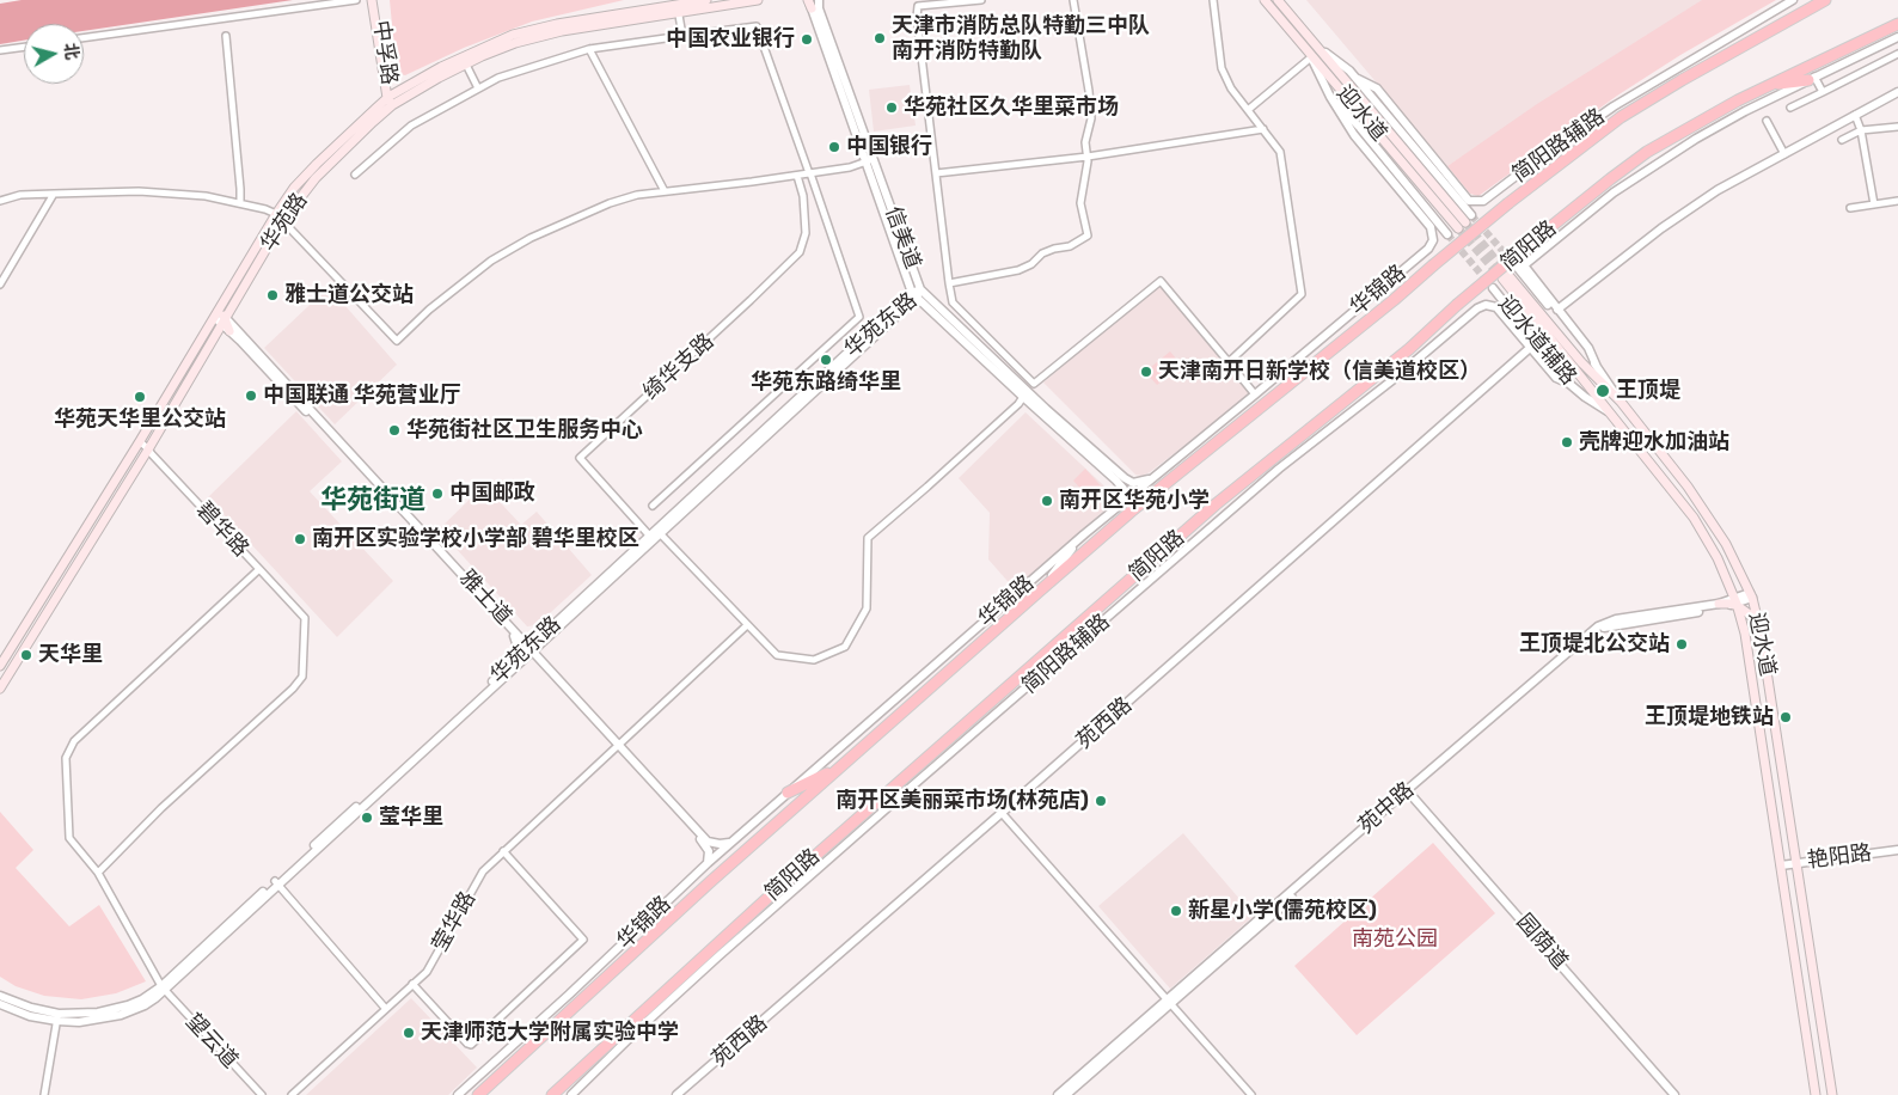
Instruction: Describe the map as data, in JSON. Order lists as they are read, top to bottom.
{
  "streets": {
    "highway": ["简阳路"],
    "main road": ["中孚路", "迎水道", "华苑路"],
    "street": [
      "简阳路辅路",
      "信美道",
      "华锦路",
      "华苑东路",
      "迎水道辅路",
      "绮华支路",
      "碧华路",
      "雅士道",
      "苑西路",
      "苑中路",
      "艳阳路",
      "莹华路",
      "园荫道",
      "望云道"
    ]
  },
  "crossings": [
    ["中孚路", "华苑路"],
    ["迎水道", "迎水道辅路"],
    ["迎水道", "苑中路"],
    ["迎水道", "艳阳路"],
    ["简阳路辅路", "迎水道辅路"],
    ["简阳路辅路", "苑西路"],
    ["华苑路", "碧华路"],
    ["信美道", "华锦路"],
    ["信美道", "华苑东路"],
    ["华锦路", "雅士道"],
    ["华苑东路", "绮华支路"],
    ["华苑东路", "雅士道"],
    ["华苑东路", "望云道"],
    ["碧华路", "望云道"],
    ["雅士道", "莹华路"],
    ["苑中路", "园荫道"]
  ],
  "districts": ["华苑街道"],
  "parks": ["南苑公园"],
  "places": [
    "天津市消防总队特勤三中队 南开消防特勤队",
    "中国农业银行",
    "华苑社区久华里菜市场",
    "中国银行",
    "雅士道公交站",
    "华苑东路绮华里",
    "天津南开日新学校（信美道校区）",
    "王顶堤",
    "中国联通 华苑营业厅",
    "华苑天华里公交站",
    "华苑街社区卫生服务中心",
    "壳牌迎水加油站",
    "中国邮政",
    "南开区华苑小学",
    "南开区实验学校小学部 碧华里校区",
    "王顶堤北公交站",
    "天华里",
    "王顶堤地铁站",
    "南开区美丽菜市场(林苑店)",
    "莹华里",
    "新星小学(儒苑校区)",
    "天津师范大学附属实验中学"
  ],
  "north": "right"
}
